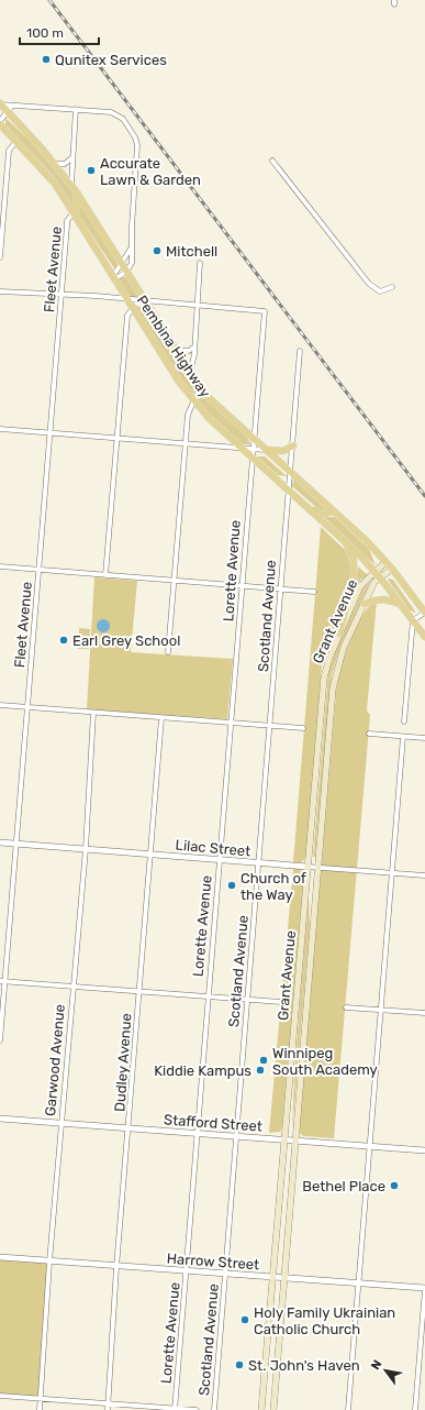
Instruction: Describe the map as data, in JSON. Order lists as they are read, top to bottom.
{
  "streets": {
    "main road": ["Pembina Highway", "Grant Avenue"],
    "street": [
      "Fleet Avenue",
      "Lorette Avenue",
      "Scotland Avenue",
      "Lilac Street",
      "Garwood Avenue",
      "Dudley Avenue",
      "Stafford Street",
      "Harrow Street"
    ]
  },
  "crossings": [
    ["Fleet Avenue", "Pembina Highway"],
    ["Fleet Avenue", "Lilac Street"],
    ["Pembina Highway", "Lorette Avenue"],
    ["Pembina Highway", "Scotland Avenue"],
    ["Pembina Highway", "Grant Avenue"],
    ["Lorette Avenue", "Lilac Street"],
    ["Lorette Avenue", "Stafford Street"],
    ["Lorette Avenue", "Harrow Street"],
    ["Scotland Avenue", "Lilac Street"],
    ["Scotland Avenue", "Stafford Street"],
    ["Scotland Avenue", "Harrow Street"],
    ["Grant Avenue", "Lilac Street"],
    ["Grant Avenue", "Stafford Street"],
    ["Grant Avenue", "Harrow Street"],
    ["Lilac Street", "Garwood Avenue"],
    ["Lilac Street", "Dudley Avenue"],
    ["Garwood Avenue", "Stafford Street"],
    ["Garwood Avenue", "Harrow Street"],
    ["Dudley Avenue", "Stafford Street"],
    ["Dudley Avenue", "Harrow Street"]
  ],
  "places": [
    "Qunitex Services",
    "Accurate Lawn & Garden",
    "Mitchell",
    "Earl Grey School",
    "Church of the Way",
    "Winnipeg South Academy",
    "Kiddie Kampus",
    "Bethel Place",
    "Holy Family Ukrainian Catholic Church",
    "St. John's Haven"
  ],
  "scale_bar": "100 m",
  "north": "top left"
}
